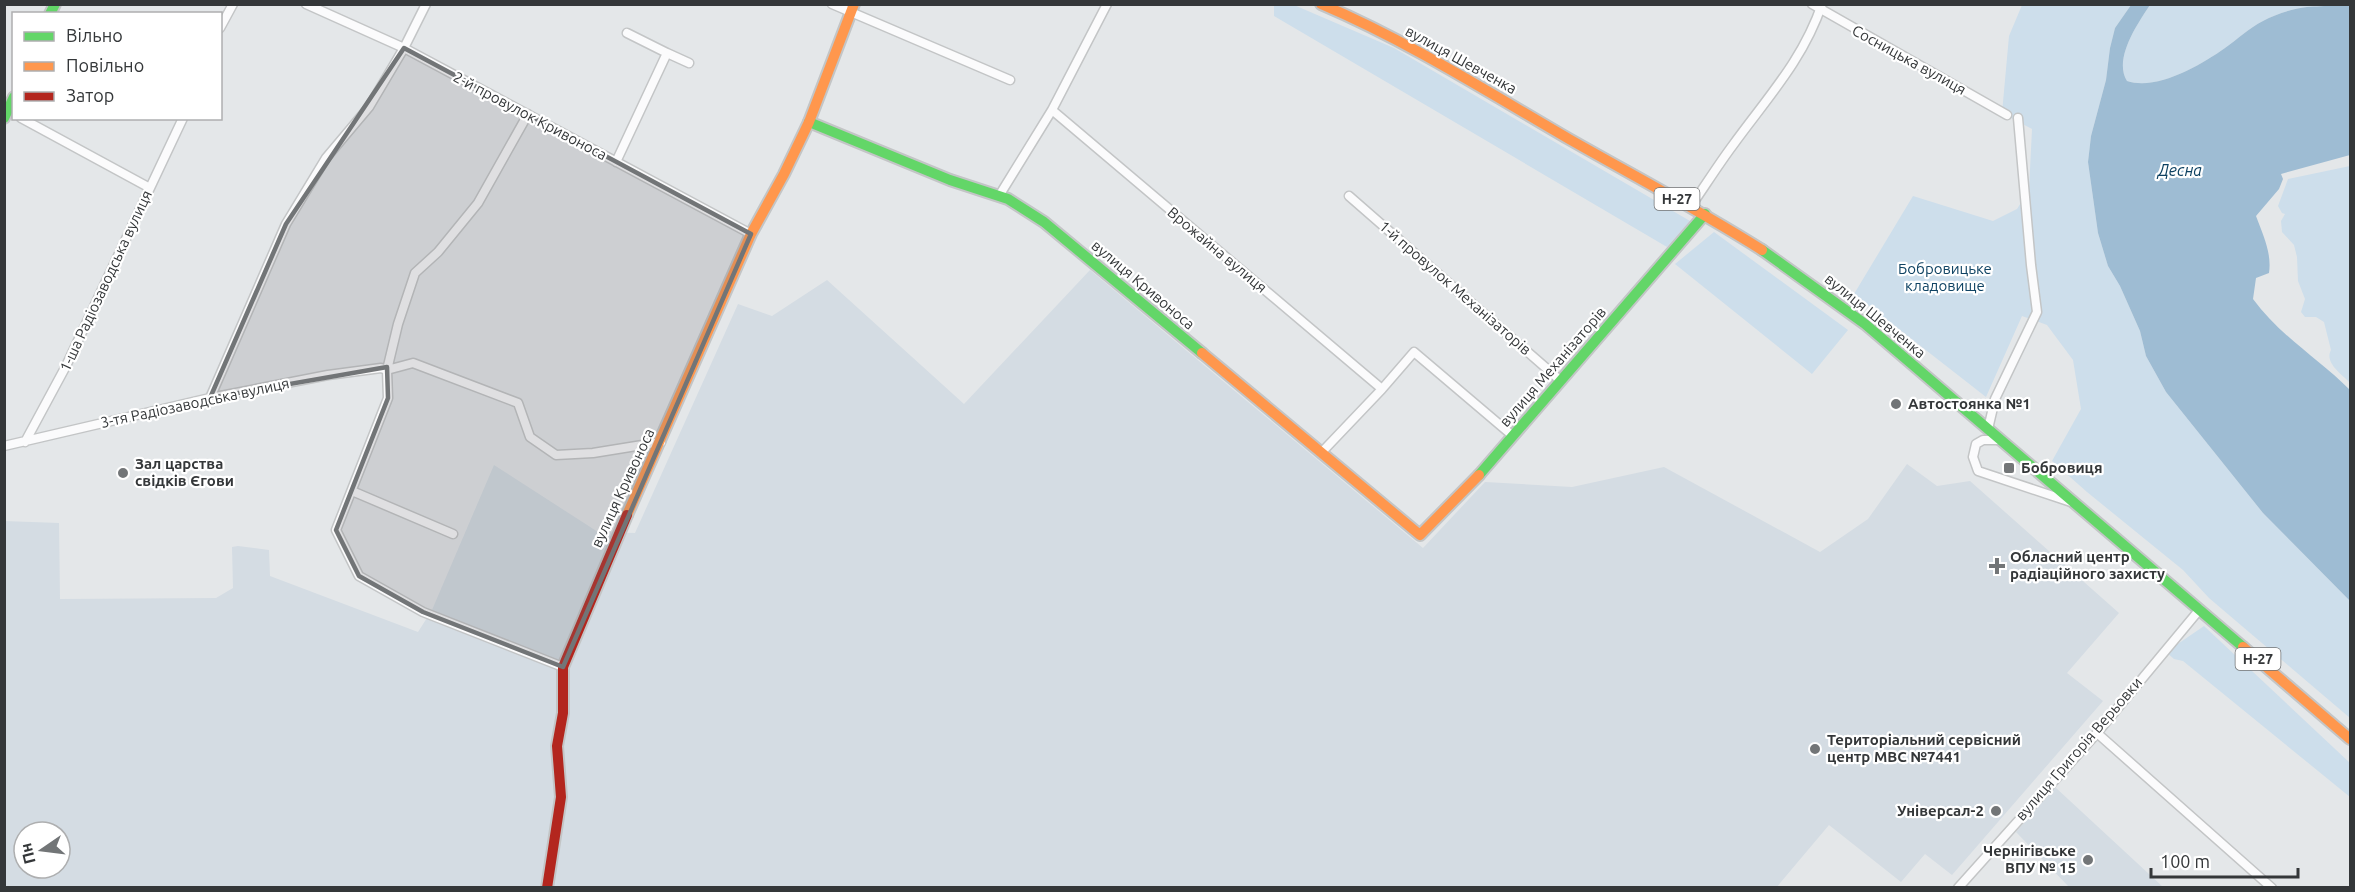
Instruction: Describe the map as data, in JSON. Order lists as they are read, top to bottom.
{
  "streets": {
    "street": [
      "вулиця Шевченка",
      "Сосницька вулиця",
      "2-й провулок Кривоноса",
      "Н-27",
      "Врожайна вулиця",
      "1-ша Радіозаводська вулиця",
      "вулиця Кривоноса",
      "1-й провулок Механізаторів",
      "вулиця Механізаторів",
      "3-тя Радіозаводська вулиця",
      "вулиця Григорія Верьовки"
    ]
  },
  "crossings": [
    ["вулиця Шевченка", "вулиця Механізаторів"],
    ["вулиця Шевченка", "вулиця Григорія Верьовки"],
    ["2-й провулок Кривоноса", "вулиця Кривоноса"],
    ["1-ша Радіозаводська вулиця", "3-тя Радіозаводська вулиця"],
    ["вулиця Кривоноса", "вулиця Механізаторів"],
    ["вулиця Кривоноса", "3-тя Радіозаводська вулиця"],
    ["1-й провулок Механізаторів", "вулиця Механізаторів"]
  ],
  "water": ["Десна"],
  "parks": ["Бобровицьке кладовище"],
  "places": {
    "other": [
      "Автостоянка №1",
      "Зал царства свідків Єгови",
      "Територіальний сервісний центр МВС №7441",
      "Універсал-2",
      "Чернігівське ВПУ № 15"
    ],
    "transit": ["Бобровиця"],
    "health": ["Обласний центр радіаційного захисту"]
  },
  "legend": ["Вільно", "Повільно", "Затор"],
  "scale_bar": "100 m",
  "north": "left"
}
